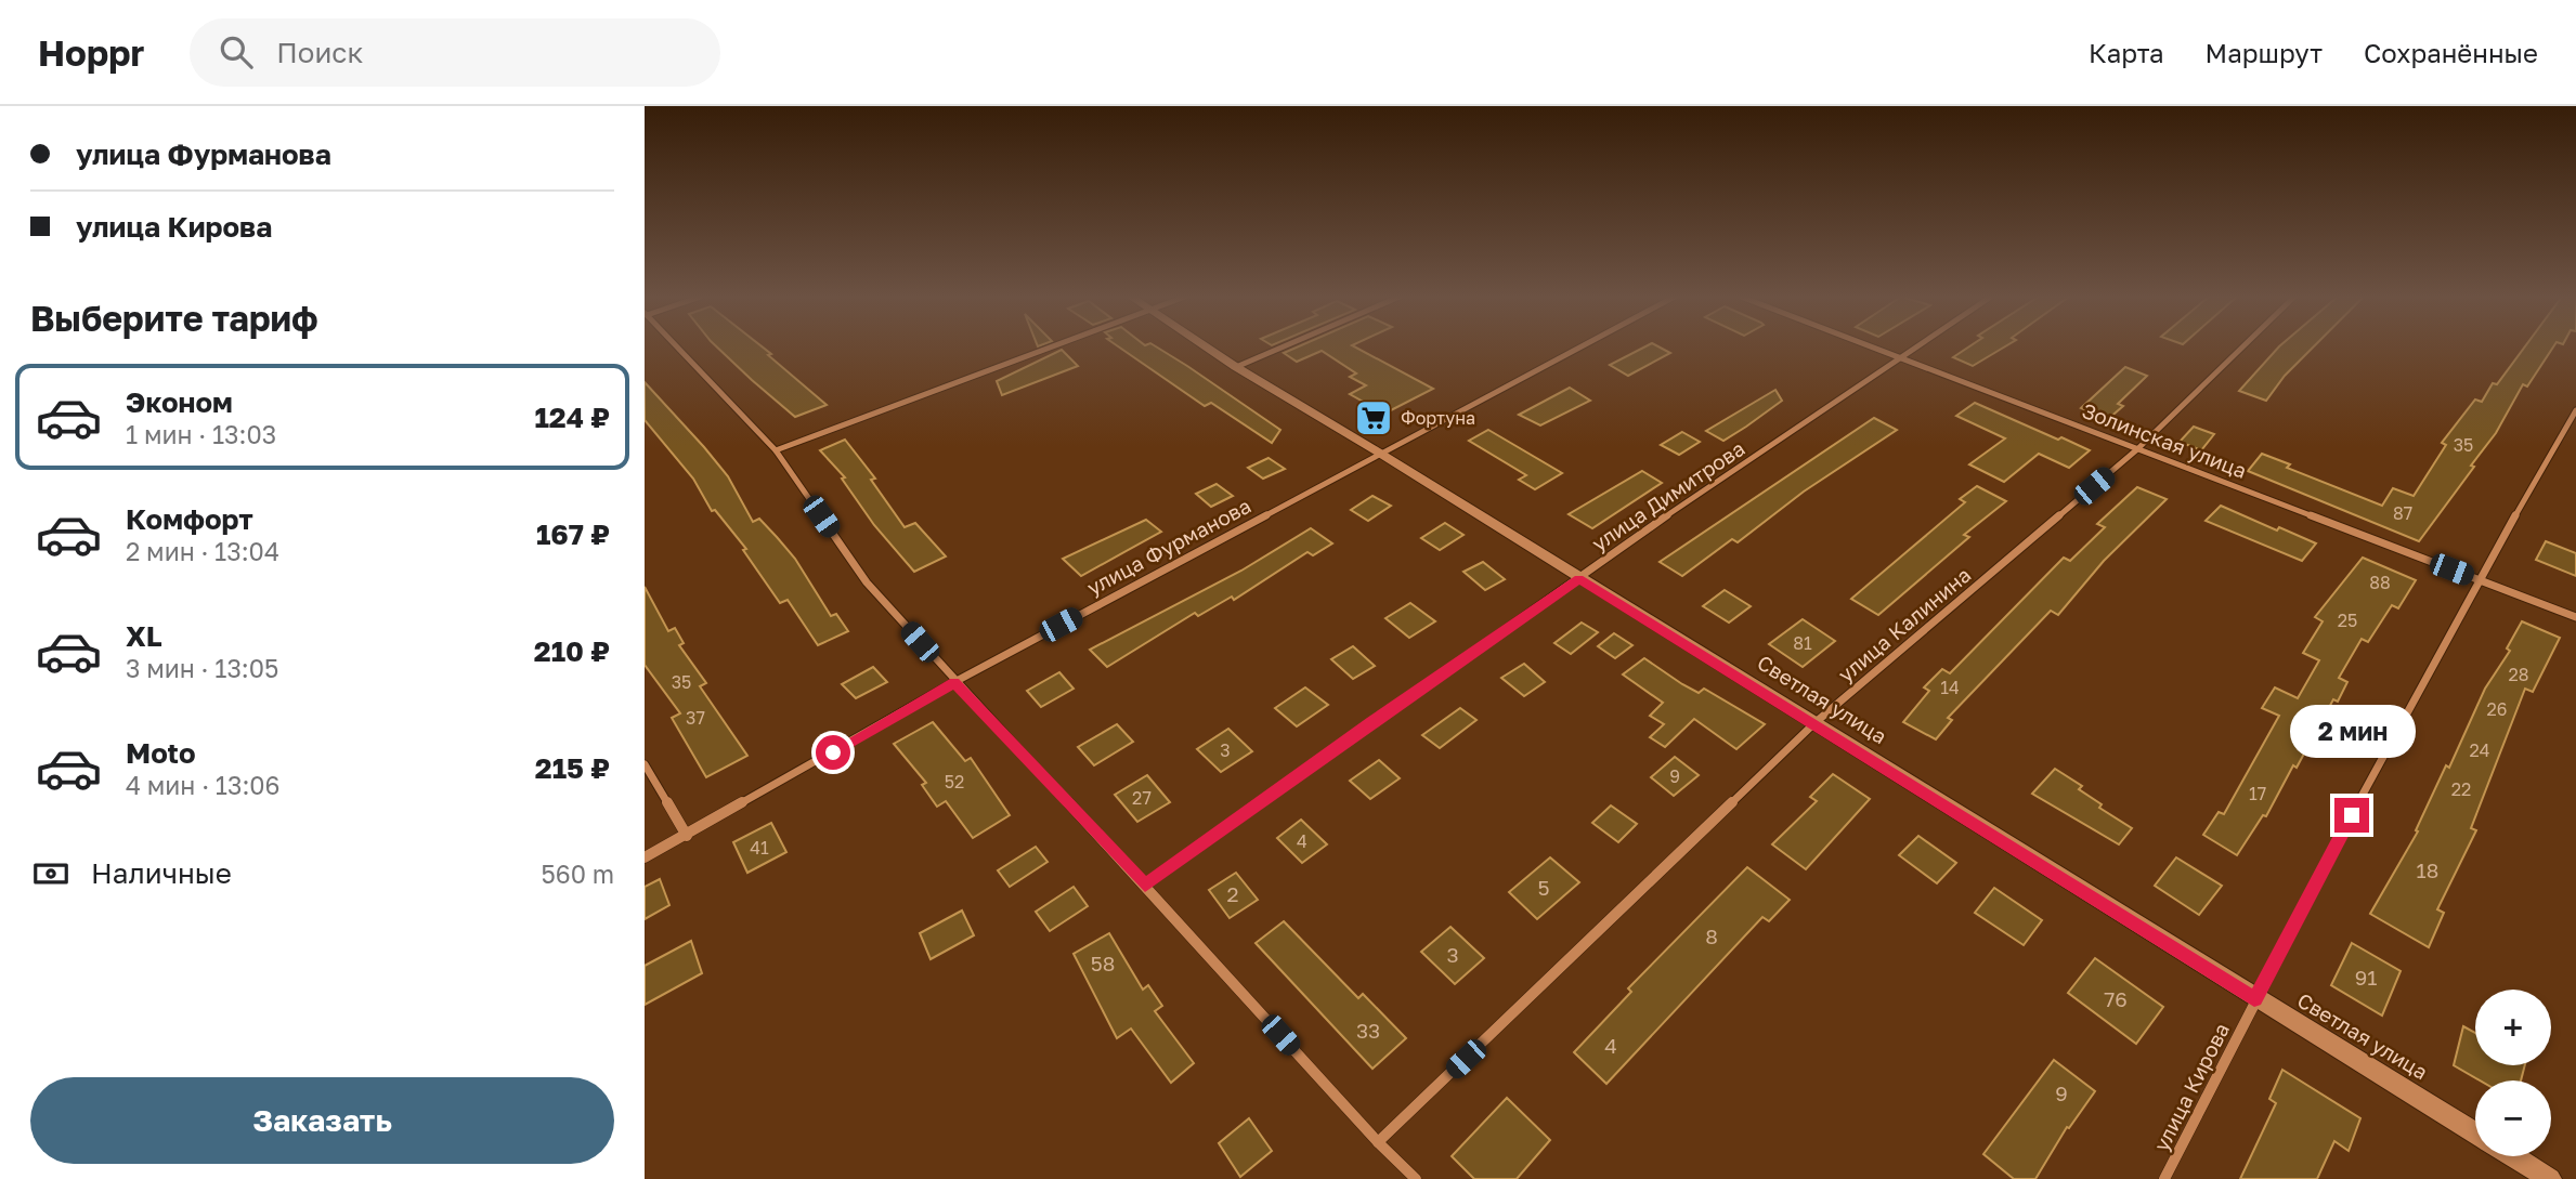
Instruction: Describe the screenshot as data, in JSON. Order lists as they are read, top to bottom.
{
  "streets": {
    "main road": ["Светлая улица"],
    "street": [
      "Золинская улица",
      "улица Димитрова",
      "улица Фурманова",
      "улица Калинина",
      "улица Кирова"
    ]
  },
  "crossings": [
    ["Золинская улица", "улица Димитрова"],
    ["Золинская улица", "улица Калинина"],
    ["Золинская улица", "улица Кирова"],
    ["улица Димитрова", "Светлая улица"],
    ["улица Фурманова", "Светлая улица"],
    ["улица Калинина", "Светлая улица"],
    ["Светлая улица", "улица Кирова"]
  ],
  "places": {
    "supermarket": ["Фортуна"]
  },
  "house_numbers": [
    "35",
    "87",
    "88",
    "25",
    "81",
    "28",
    "35",
    "14",
    "26",
    "37",
    "3",
    "24",
    "9",
    "52",
    "22",
    "17",
    "27",
    "4",
    "41",
    "18",
    "5",
    "2",
    "8",
    "3",
    "58",
    "91",
    "76",
    "33",
    "4",
    "9"
  ],
  "page": {
    "header": "Hoppr",
    "search": "Поиск",
    "nav": ["Карта", "Маршрут", "Сохранённые"],
    "banner": ["улица Фурманова", "улица Кирова"],
    "heading": "Выберите тариф",
    "list": [
      {
        "name": "Эконом",
        "note": "1 мин · 13:03",
        "value": "124 ₽"
      },
      {
        "name": "Комфорт",
        "note": "2 мин · 13:04",
        "value": "167 ₽"
      },
      {
        "name": "XL",
        "note": "3 мин · 13:05",
        "value": "210 ₽"
      },
      {
        "name": "Moto",
        "note": "4 мин · 13:06",
        "value": "215 ₽"
      }
    ],
    "bubble": "2 мин",
    "pay": ["Наличные", "560 m"],
    "map_buttons": ["+", "−"],
    "buttons": "Заказать"
  }
}
